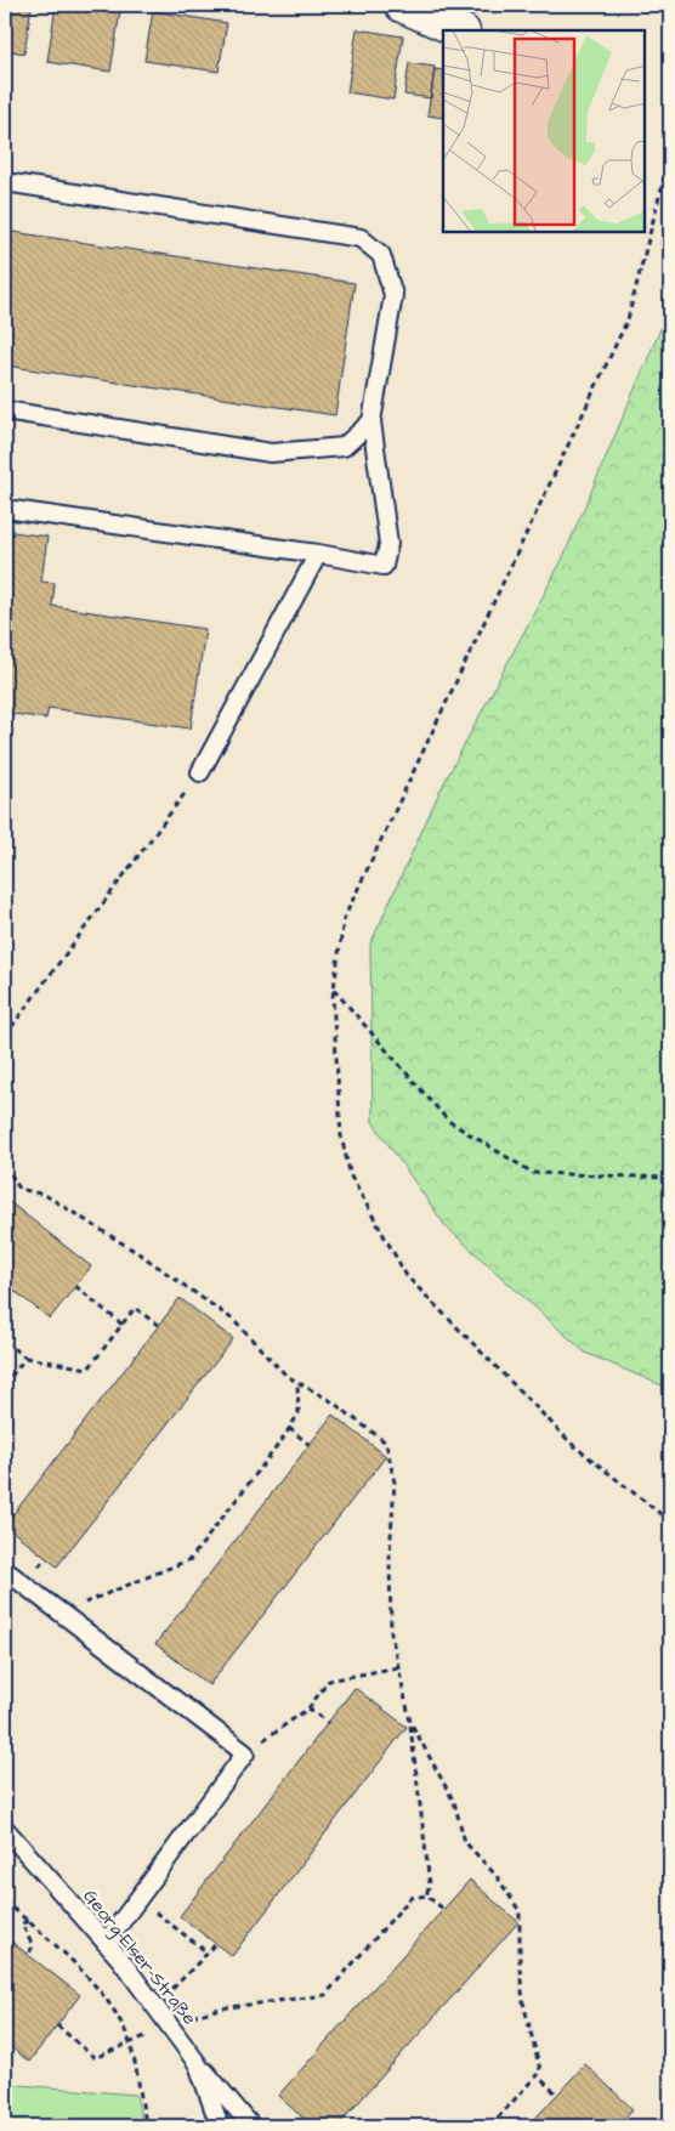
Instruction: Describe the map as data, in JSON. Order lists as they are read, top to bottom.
{
  "streets": {
    "lane": ["Georg-Elser-Straße"]
  }
}
